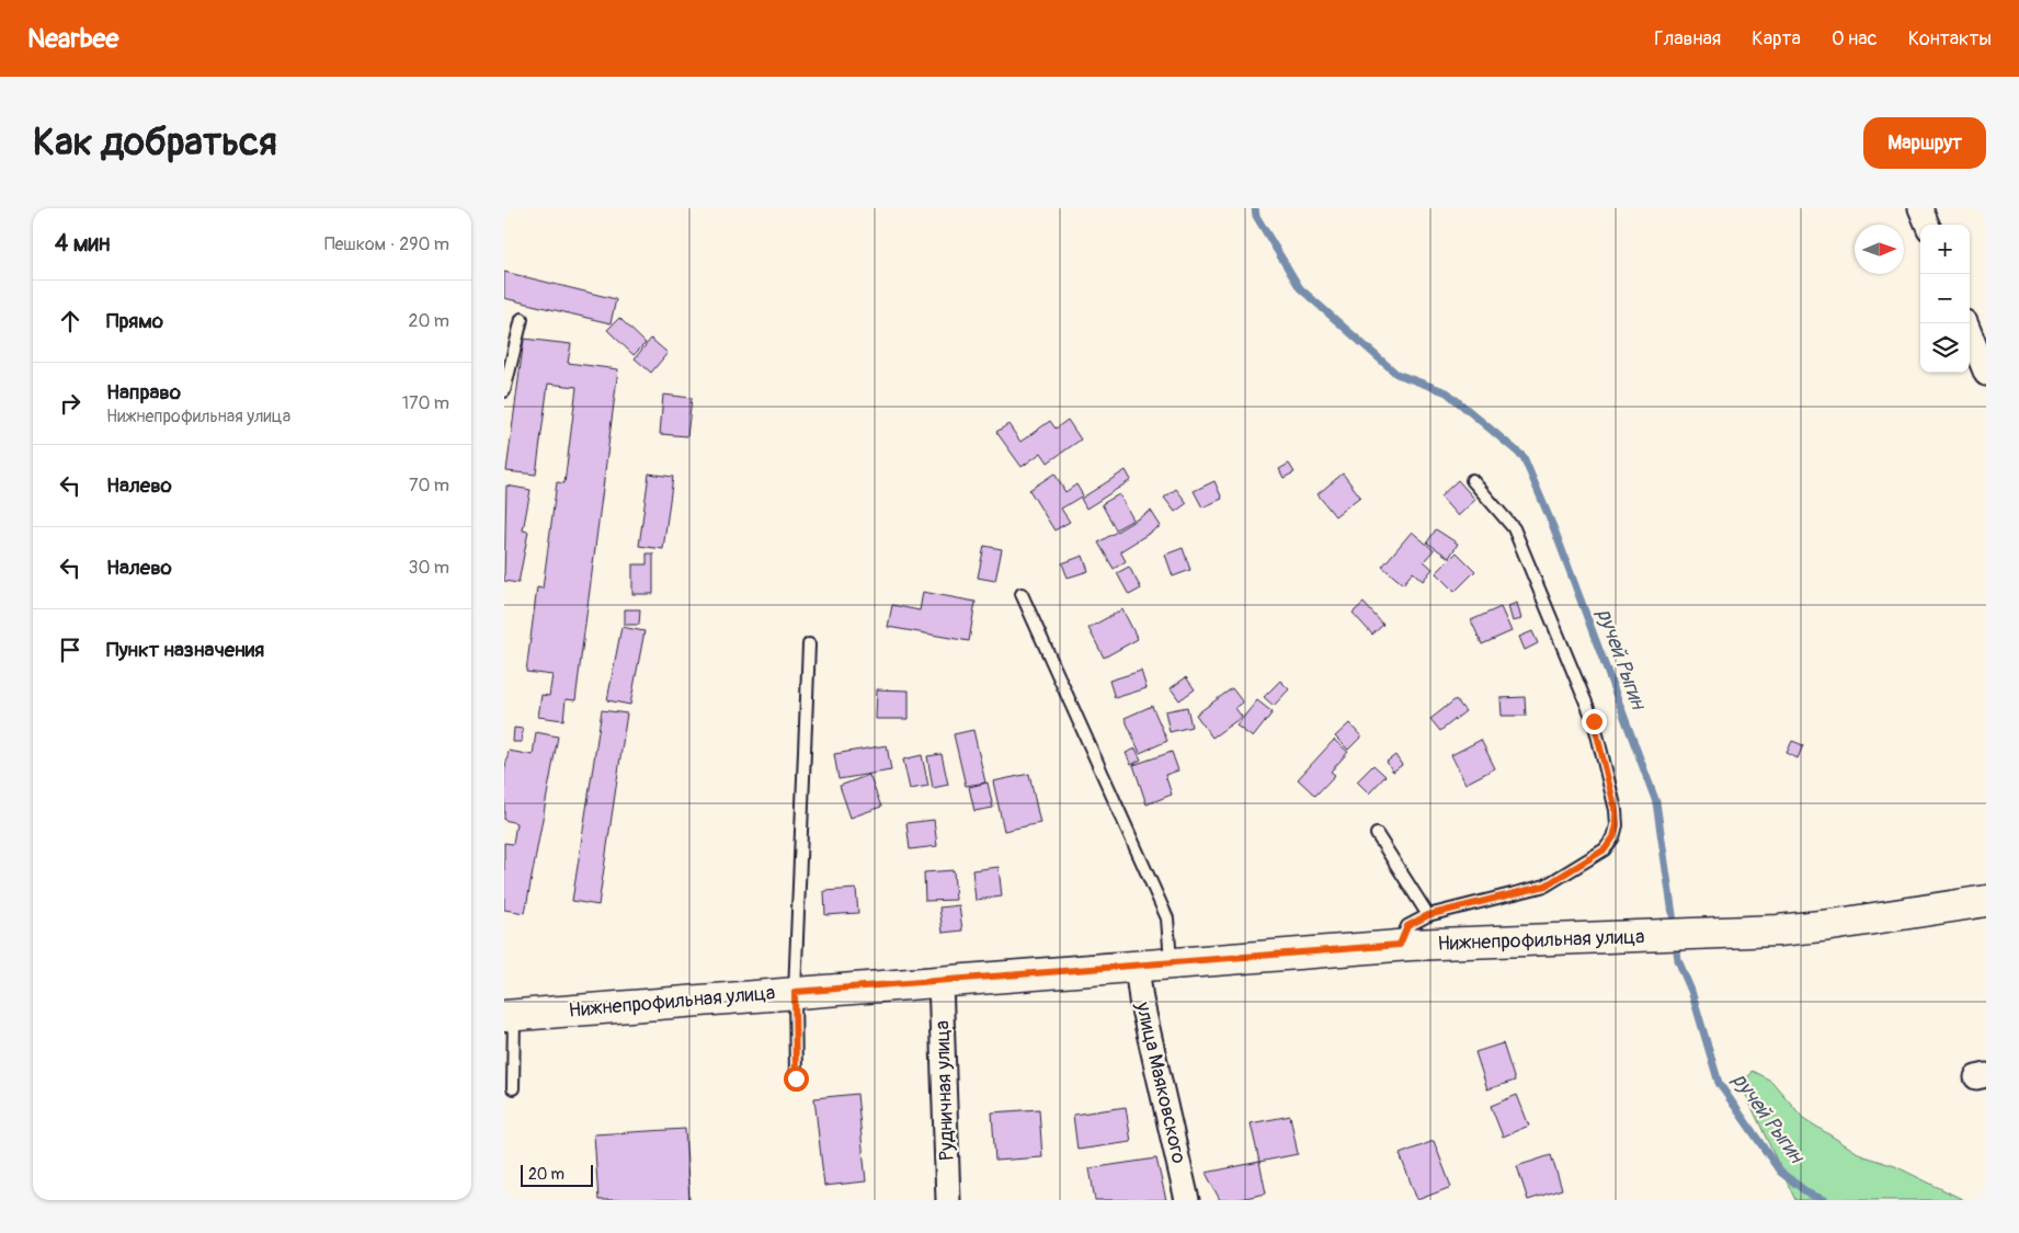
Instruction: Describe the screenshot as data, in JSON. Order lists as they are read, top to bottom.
{
  "streets": {
    "street": ["Нижнепрофильная улица", "улица Маяковского", "Рудничная улица"]
  },
  "crossings": [
    ["Нижнепрофильная улица", "улица Маяковского"],
    ["Нижнепрофильная улица", "Рудничная улица"]
  ],
  "water": ["ручей Рыгин"],
  "scale_bar": "20 m",
  "north": "right",
  "page": {
    "header": "Nearbee",
    "nav": [
      "Главная",
      "Карта",
      "О нас",
      "Контакты"
    ],
    "buttons": "Маршрут",
    "title": "Как добраться",
    "heading": ["4 мин", "Пешком · 290 m"],
    "map_buttons": ["+", "−"],
    "list": [
      ["Прямо", "20 m"],
      ["Направо", "Нижнепрофильная улица", "170 m"],
      ["Налево", "70 m"],
      ["Налево", "30 m"],
      "Пункт назначения"
    ],
    "scale": "20 m"
  }
}
